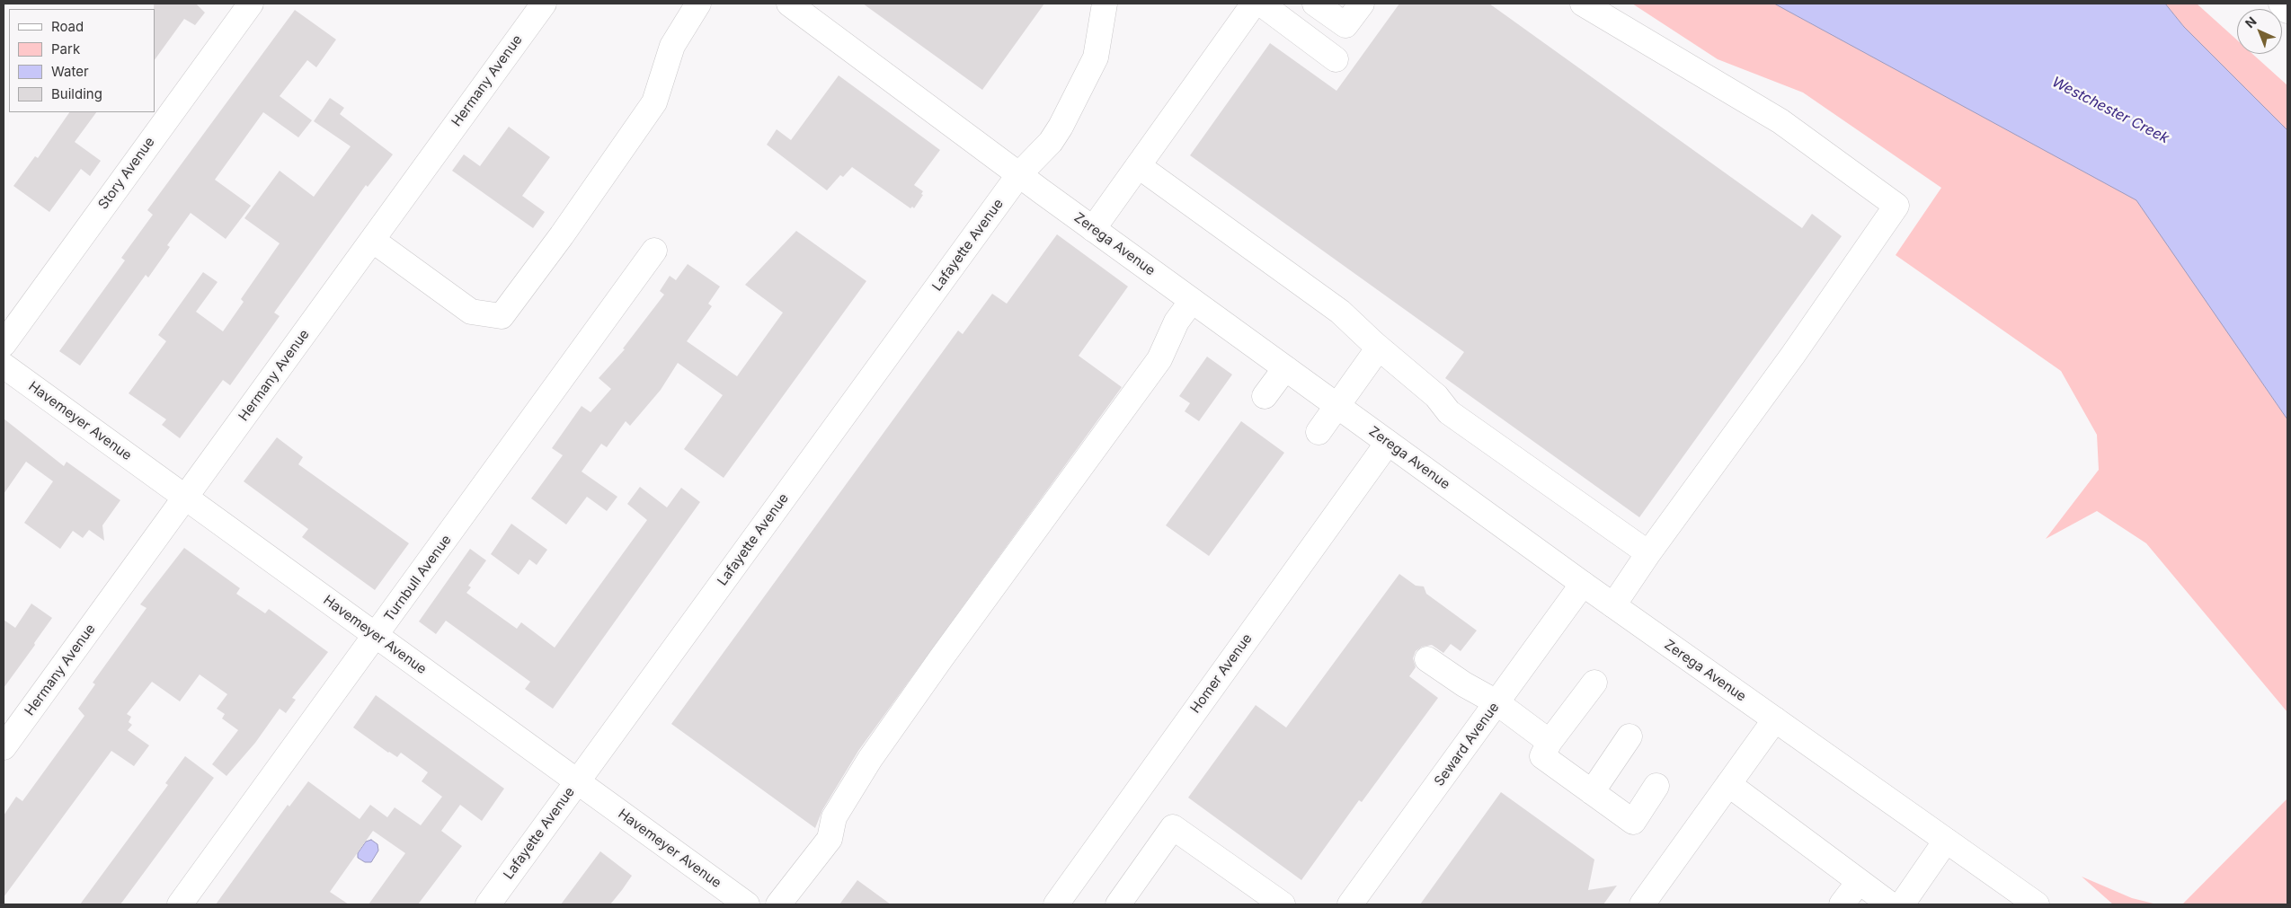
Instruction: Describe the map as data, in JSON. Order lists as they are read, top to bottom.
{
  "streets": {
    "street": [
      "Hermany Avenue",
      "Story Avenue",
      "Zerega Avenue",
      "Lafayette Avenue",
      "Havemeyer Avenue",
      "Turnbull Avenue",
      "Homer Avenue",
      "Seward Avenue"
    ]
  },
  "crossings": [
    ["Hermany Avenue", "Havemeyer Avenue"],
    ["Zerega Avenue", "Lafayette Avenue"],
    ["Zerega Avenue", "Homer Avenue"],
    ["Zerega Avenue", "Seward Avenue"],
    ["Lafayette Avenue", "Havemeyer Avenue"],
    ["Havemeyer Avenue", "Turnbull Avenue"]
  ],
  "water": ["Westchester Creek"],
  "legend": [
    "Road",
    "Park",
    "Water",
    "Building"
  ],
  "north": "top left"
}
